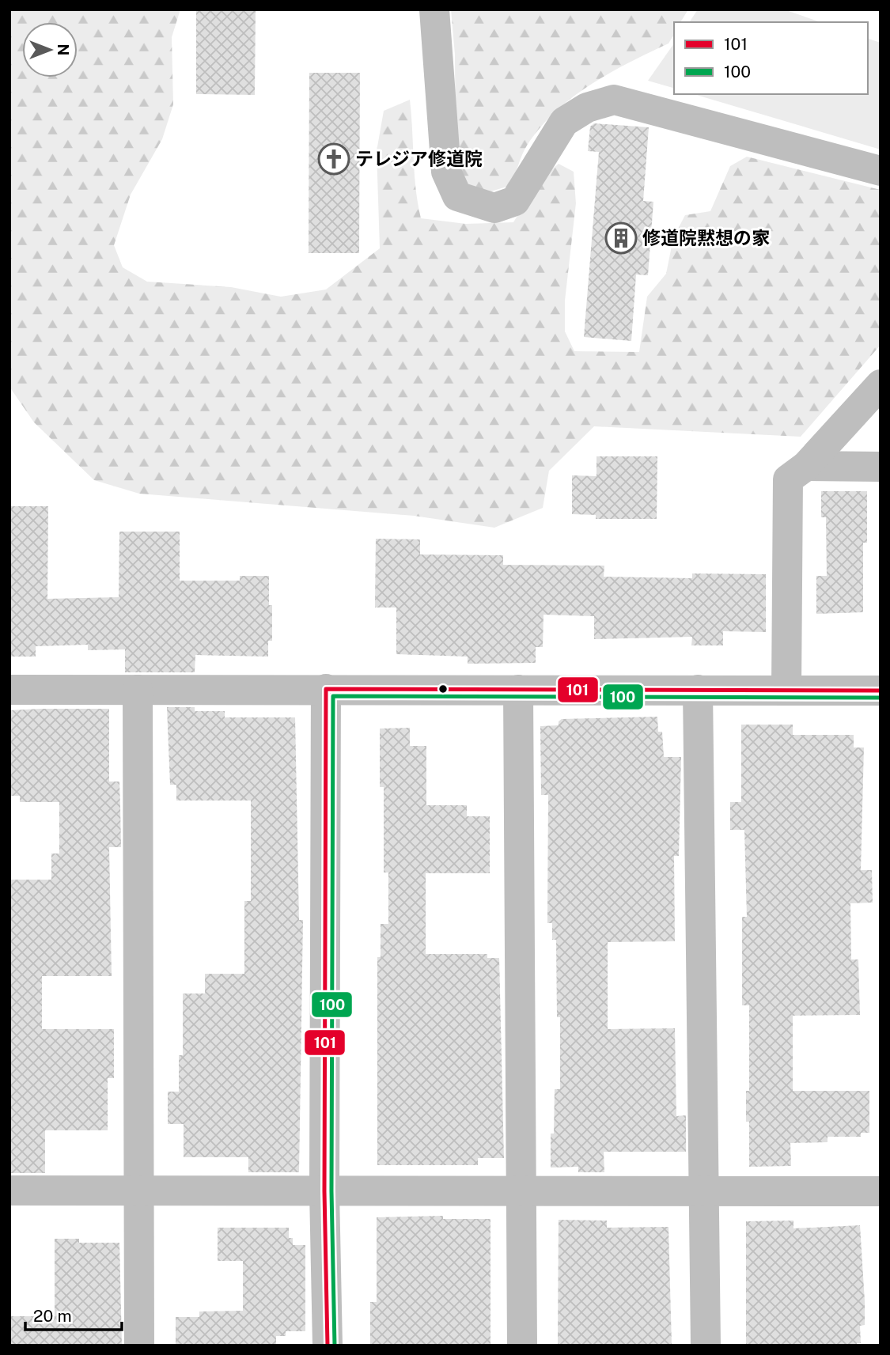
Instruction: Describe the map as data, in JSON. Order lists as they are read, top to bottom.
{
  "places": {
    "church": ["テレジア修道院"],
    "building": ["修道院黙想の家"]
  },
  "lines": ["transit line 101", "transit line 100"],
  "legend": ["101", "100"],
  "scale_bar": "20 m",
  "north": "right"
}
